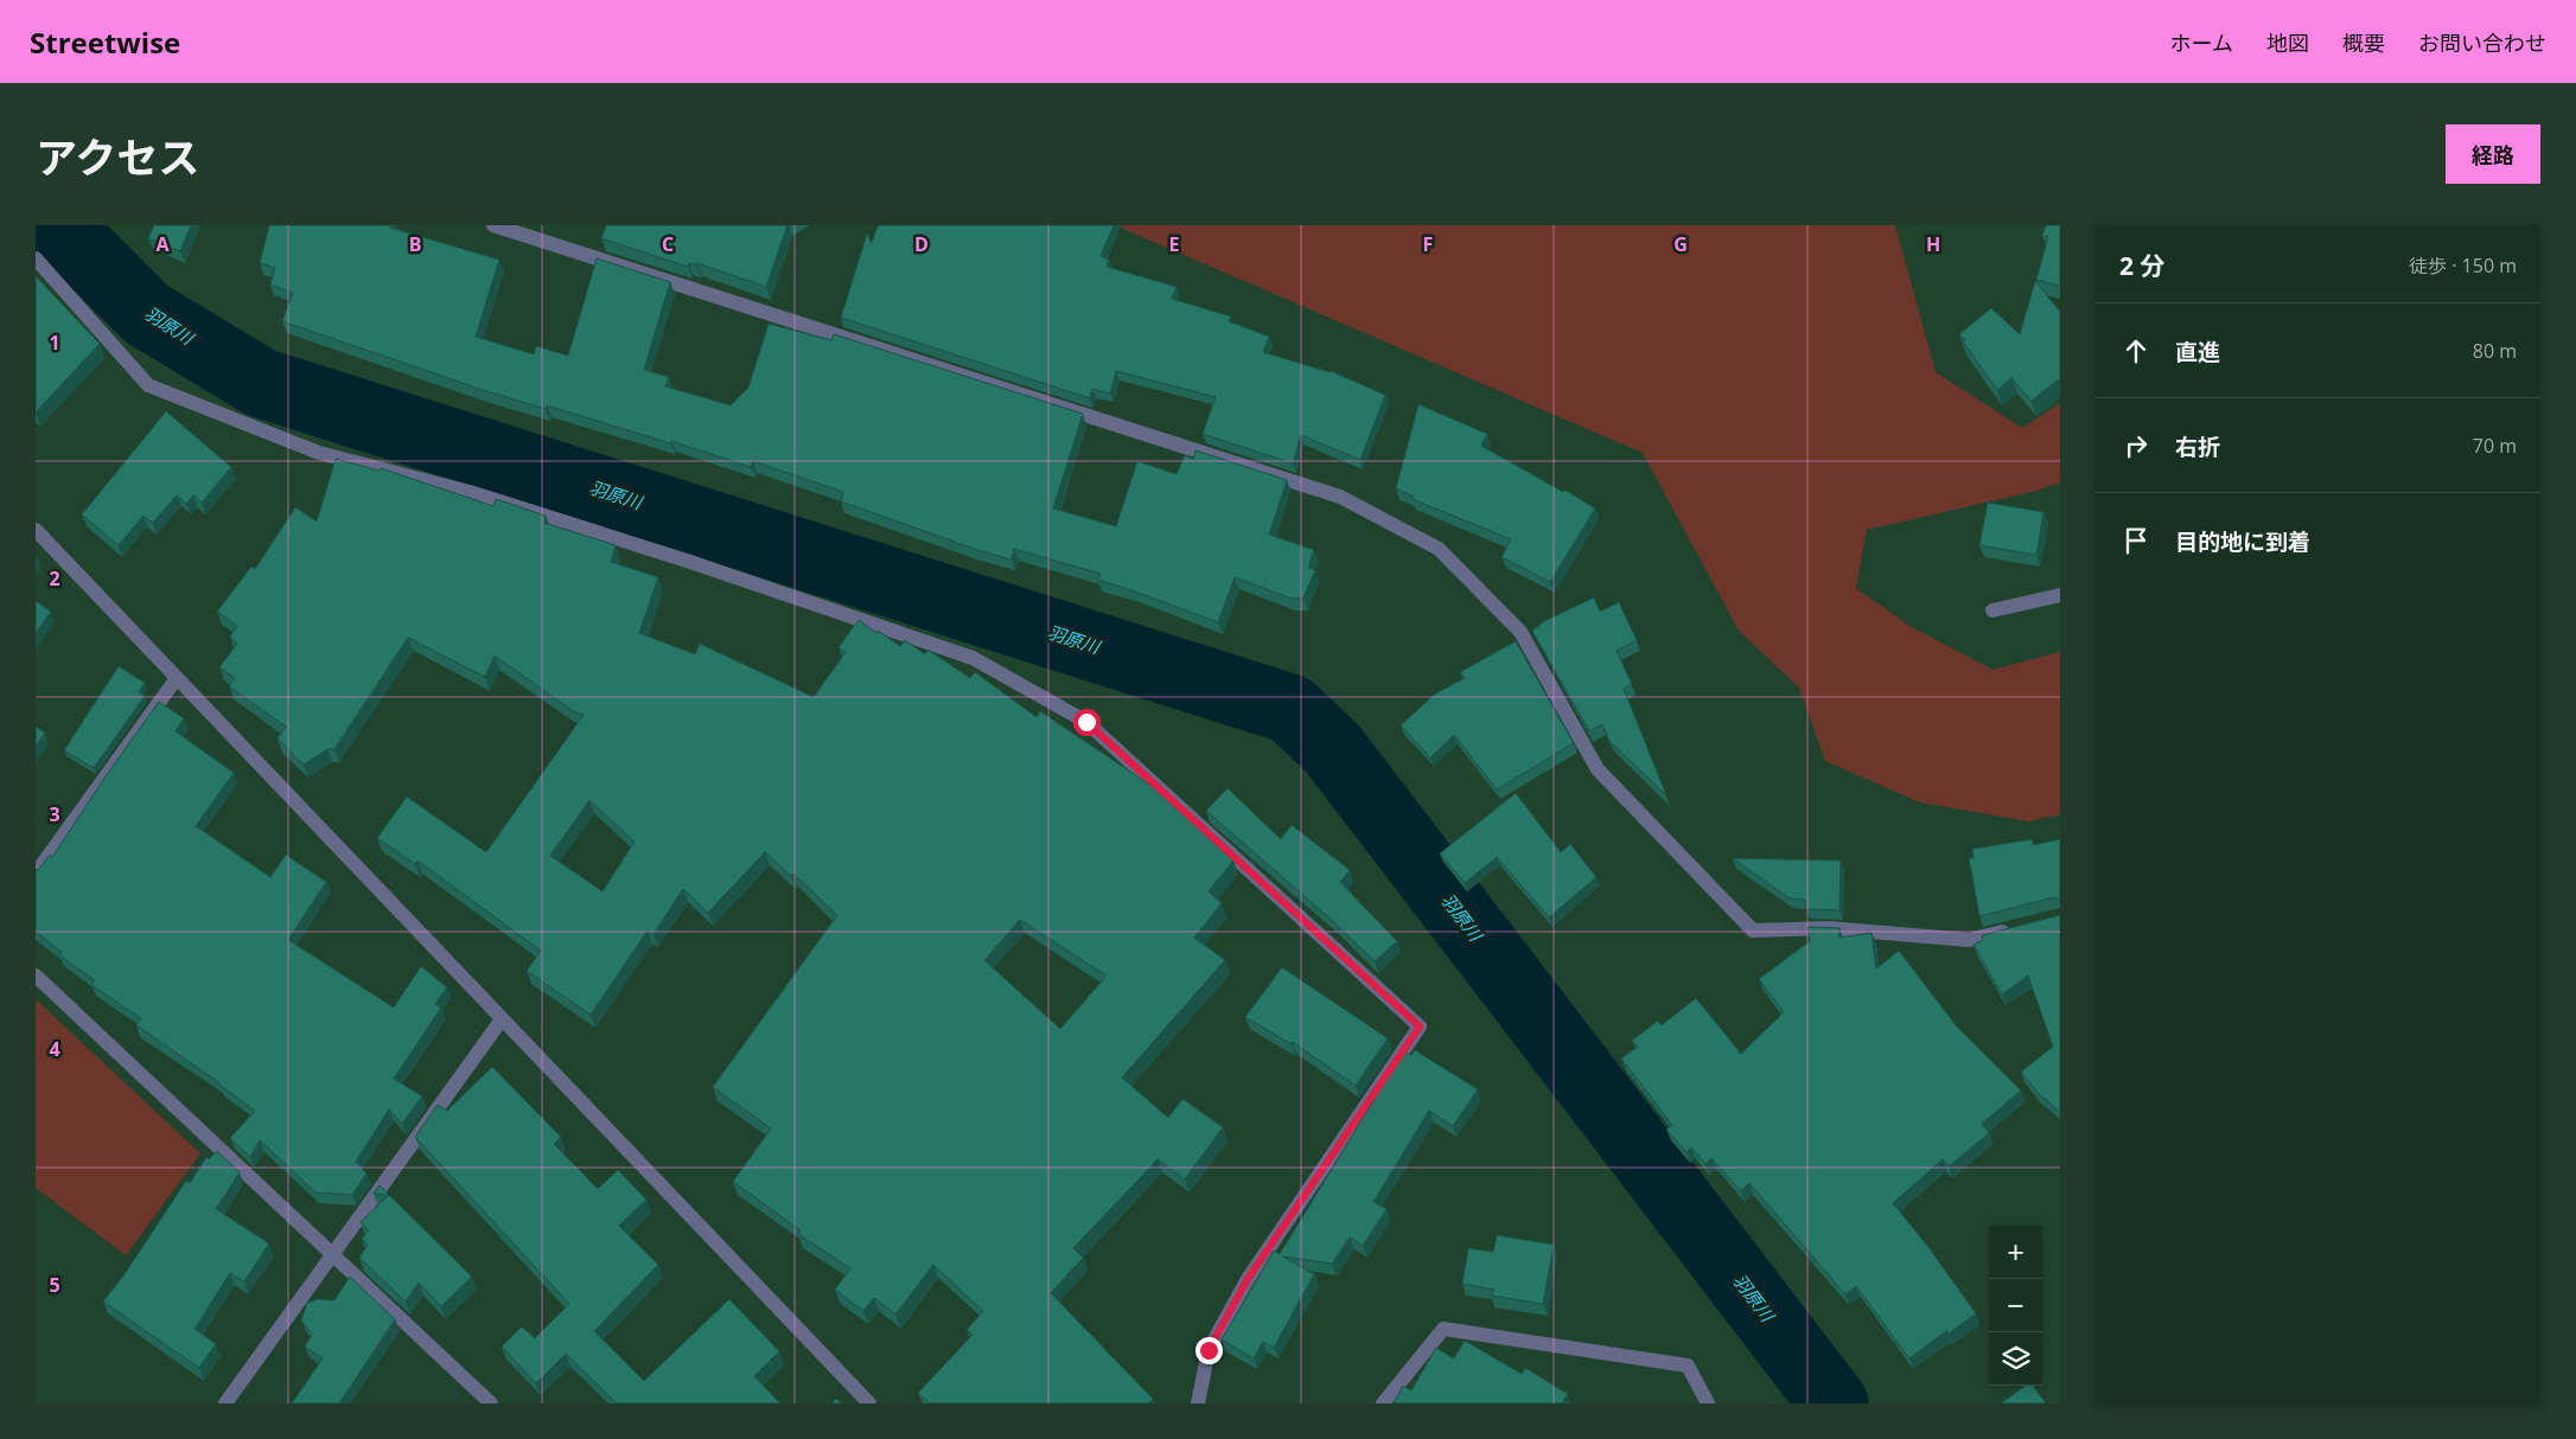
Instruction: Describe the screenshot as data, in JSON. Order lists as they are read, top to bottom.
{
  "water": ["羽原川"],
  "page": {
    "header": "Streetwise",
    "nav": [
      "ホーム",
      "地図",
      "概要",
      "お問い合わせ"
    ],
    "title": "アクセス",
    "buttons": "経路",
    "heading": ["2 分", "徒歩 · 150 m"],
    "list": [
      ["直進", "80 m"],
      ["右折", "70 m"],
      "目的地に到着"
    ],
    "map_buttons": ["+", "−"]
  },
  "grid": {
    "columns": [
      "A",
      "B",
      "C",
      "D",
      "E",
      "F",
      "G",
      "H"
    ],
    "rows": [
      "1",
      "2",
      "3",
      "4",
      "5"
    ]
  }
}
